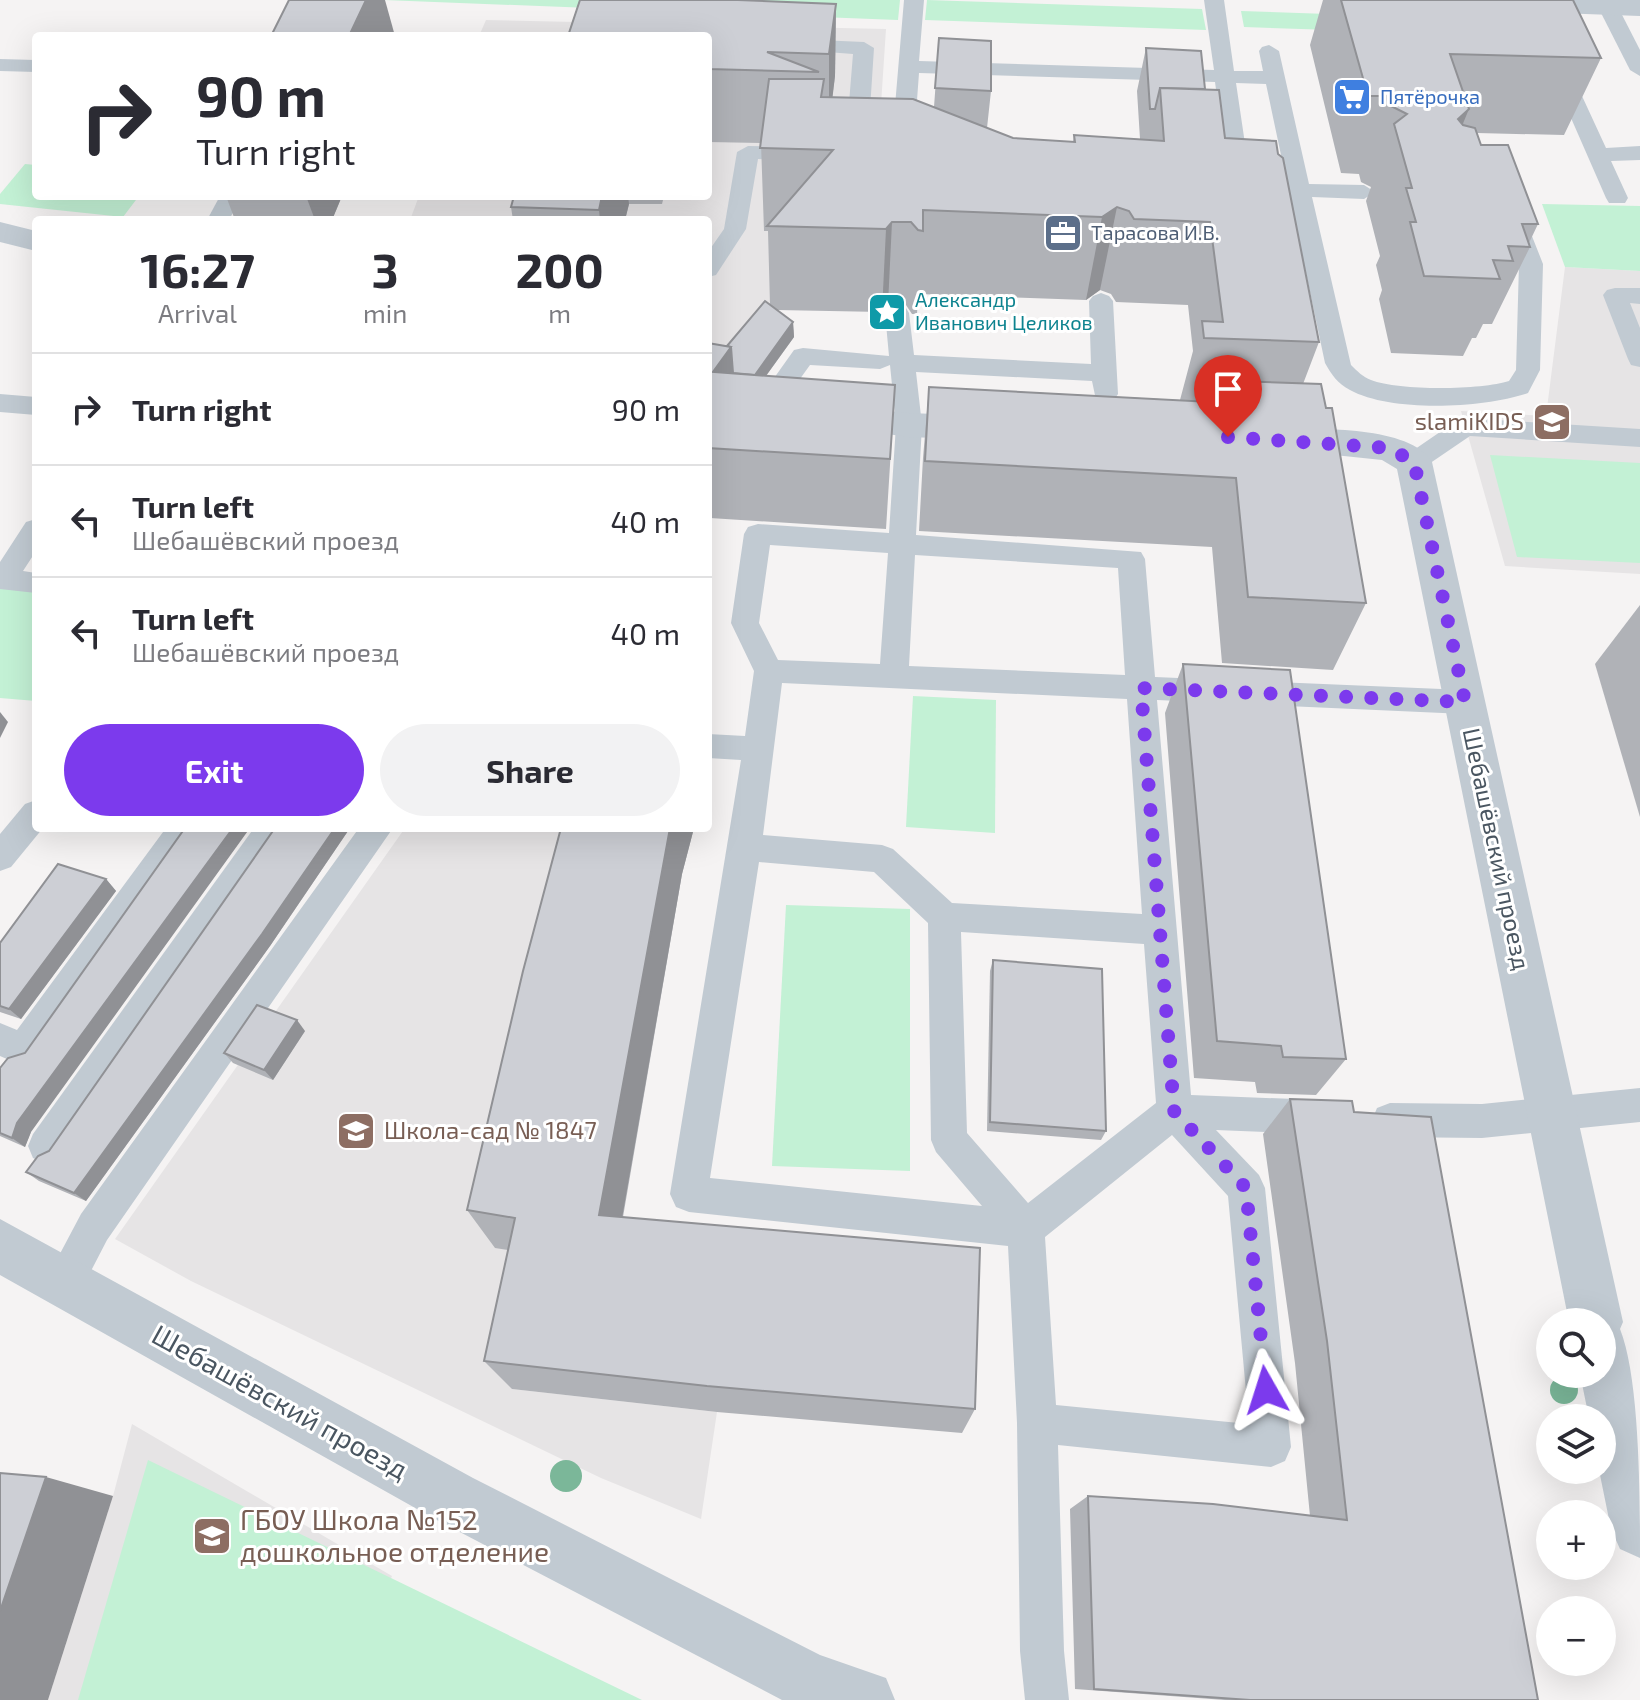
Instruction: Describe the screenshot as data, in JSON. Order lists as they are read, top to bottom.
{
  "streets": {
    "street": ["Шебашёвский проезд"]
  },
  "places": {
    "supermarket": ["Пятёрочка"],
    "office": ["Тарасова И.В."],
    "place": ["Александр Иванович Целиков"],
    "school or university": ["slamiKIDS", "Школа-сад № 1847", "ГБОУ Школа №152 дошкольное отделение"]
  },
  "page": {
    "turn": ["90 m", "Turn right"],
    "eta": [
      "16:27",
      "Arrival",
      "3",
      "min",
      "200",
      "m"
    ],
    "list": [
      {
        "name": "Turn right",
        "value": "90 m"
      },
      {
        "name": "Turn left",
        "note": "Шебашёвский проезд",
        "value": "40 m"
      },
      {
        "name": "Turn left",
        "note": "Шебашёвский проезд",
        "value": "40 m"
      }
    ],
    "buttons": ["Exit", "Share"],
    "map_buttons": ["+", "−"]
  }
}
